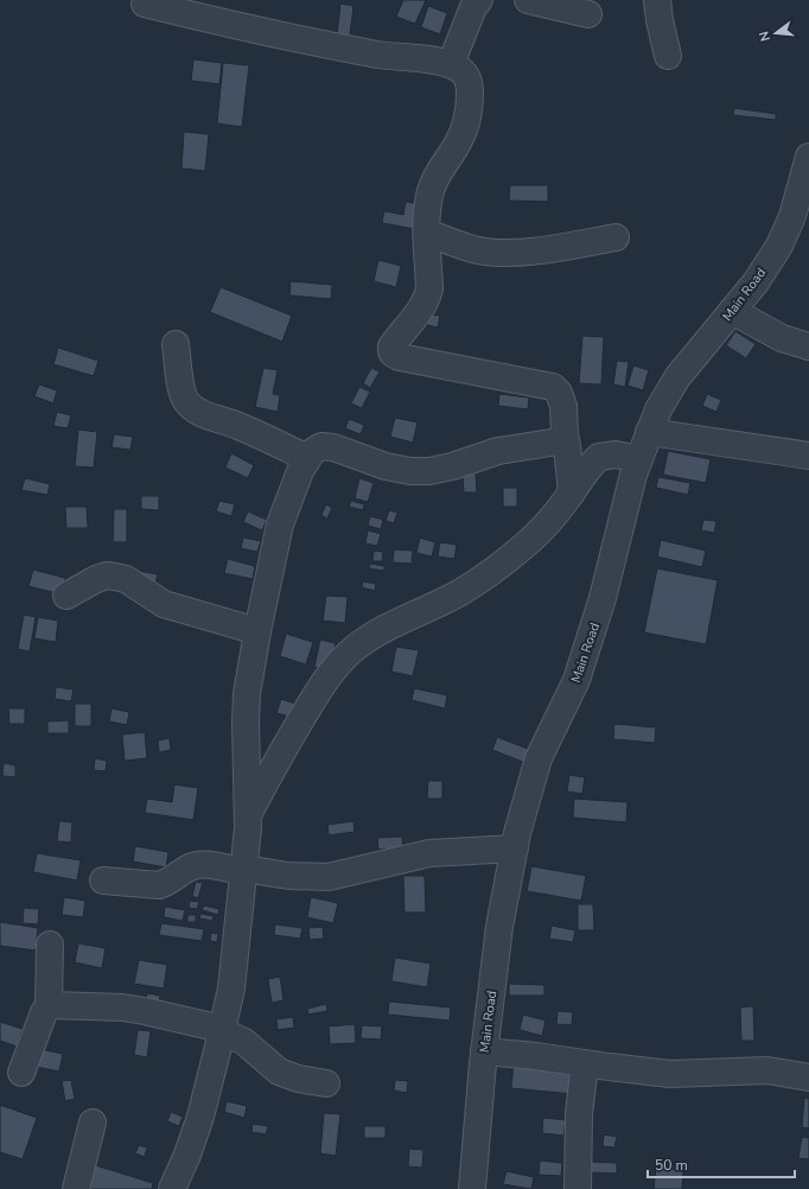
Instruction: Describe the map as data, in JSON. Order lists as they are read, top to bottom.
{
  "streets": {
    "street": ["Main Road"]
  },
  "scale_bar": "50 m",
  "north": "left"
}
